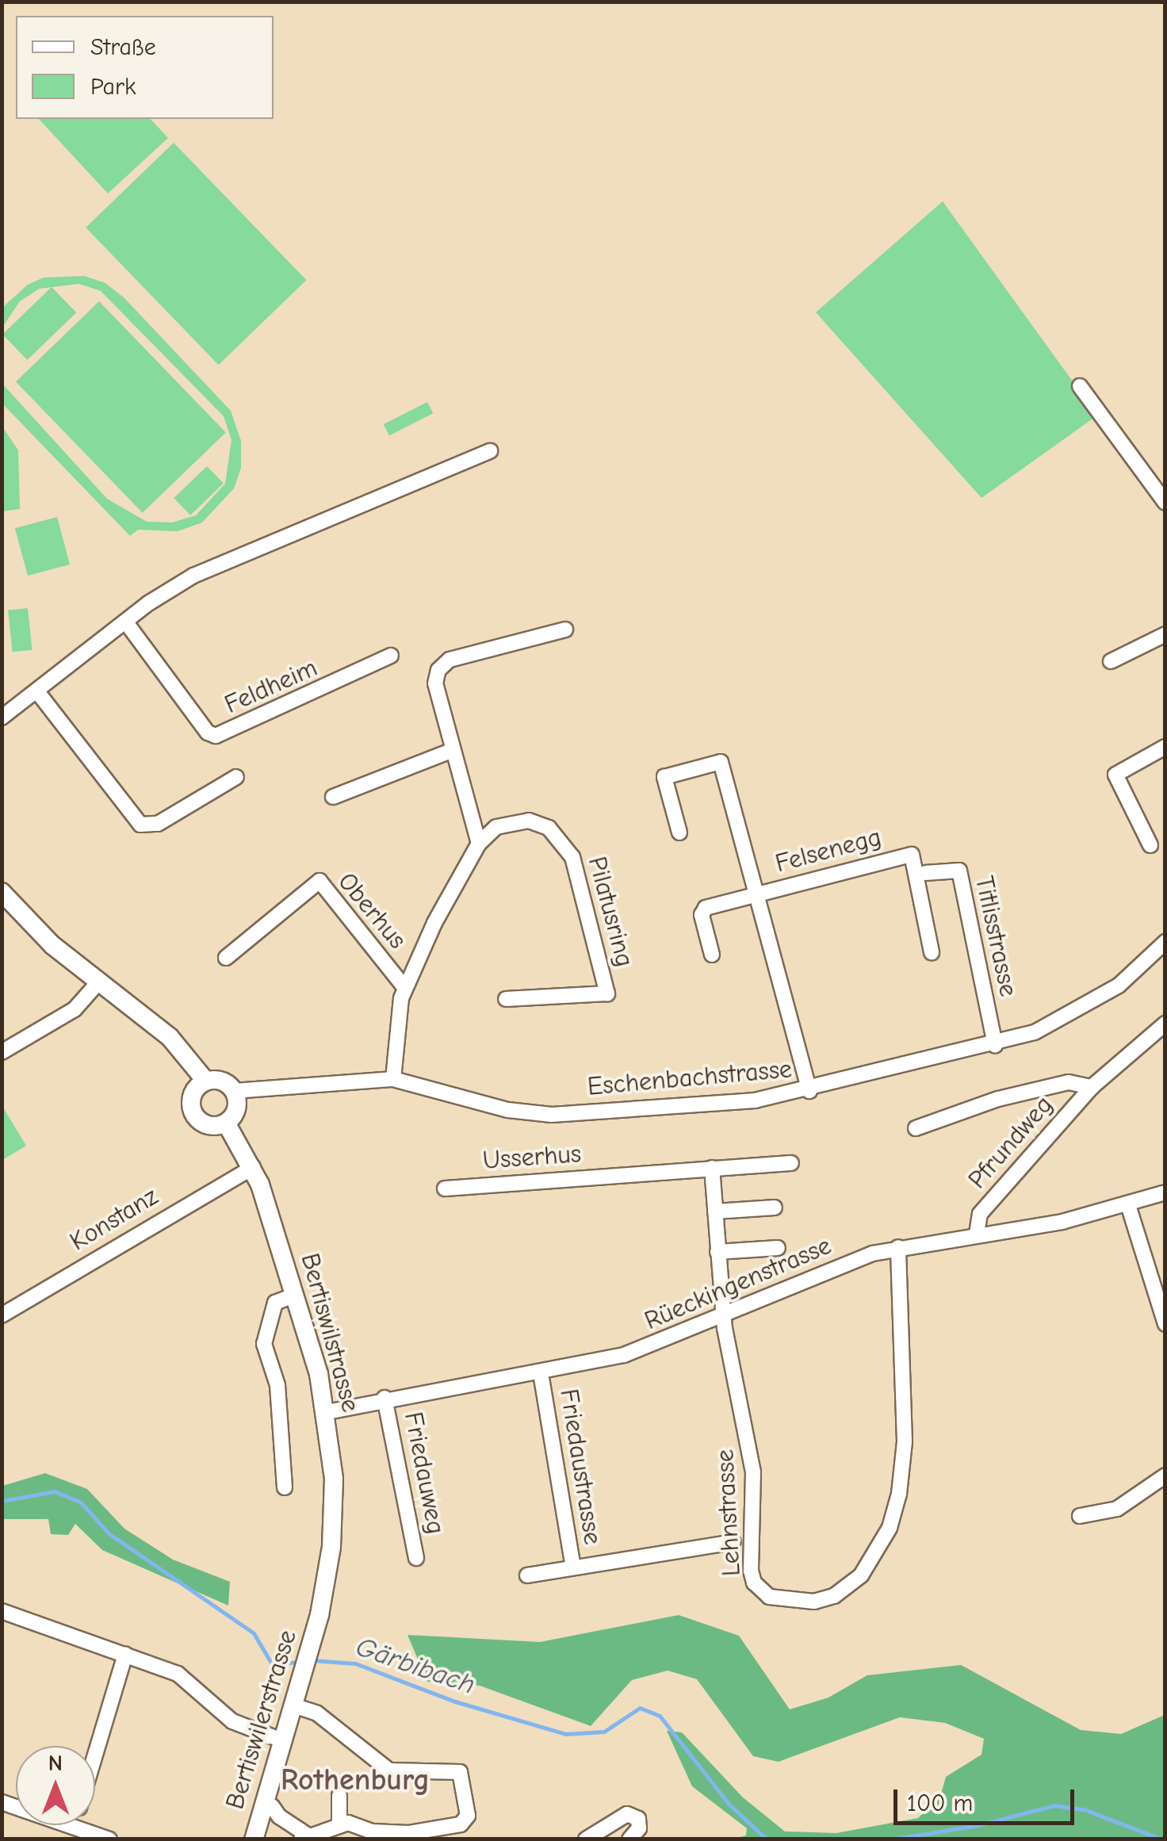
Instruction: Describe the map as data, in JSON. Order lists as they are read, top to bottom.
{
  "streets": {
    "main road": ["Bertiswilstrasse", "Bertiswilerstrasse"],
    "street": [
      "Feldheim",
      "Felsenegg",
      "Oberhus",
      "Pilatusring",
      "Titlisstrasse",
      "Eschenbachstrasse",
      "Pfrundweg",
      "Usserhus",
      "Konstanz",
      "Rüeckingenstrasse",
      "Friedaustrasse",
      "Friedauweg",
      "Lehnstrasse"
    ]
  },
  "crossings": [
    ["Felsenegg", "Eschenbachstrasse"],
    ["Titlisstrasse", "Eschenbachstrasse"],
    ["Eschenbachstrasse", "Bertiswilstrasse"],
    ["Pfrundweg", "Rüeckingenstrasse"],
    ["Konstanz", "Bertiswilstrasse"],
    ["Rüeckingenstrasse", "Bertiswilstrasse"],
    ["Rüeckingenstrasse", "Friedaustrasse"],
    ["Rüeckingenstrasse", "Friedauweg"],
    ["Rüeckingenstrasse", "Lehnstrasse"],
    ["Bertiswilstrasse", "Bertiswilerstrasse"]
  ],
  "districts": ["Rothenburg"],
  "water": ["Gärbibach"],
  "legend": ["Straße", "Park"],
  "scale_bar": "100 m",
  "north": "top"
}
